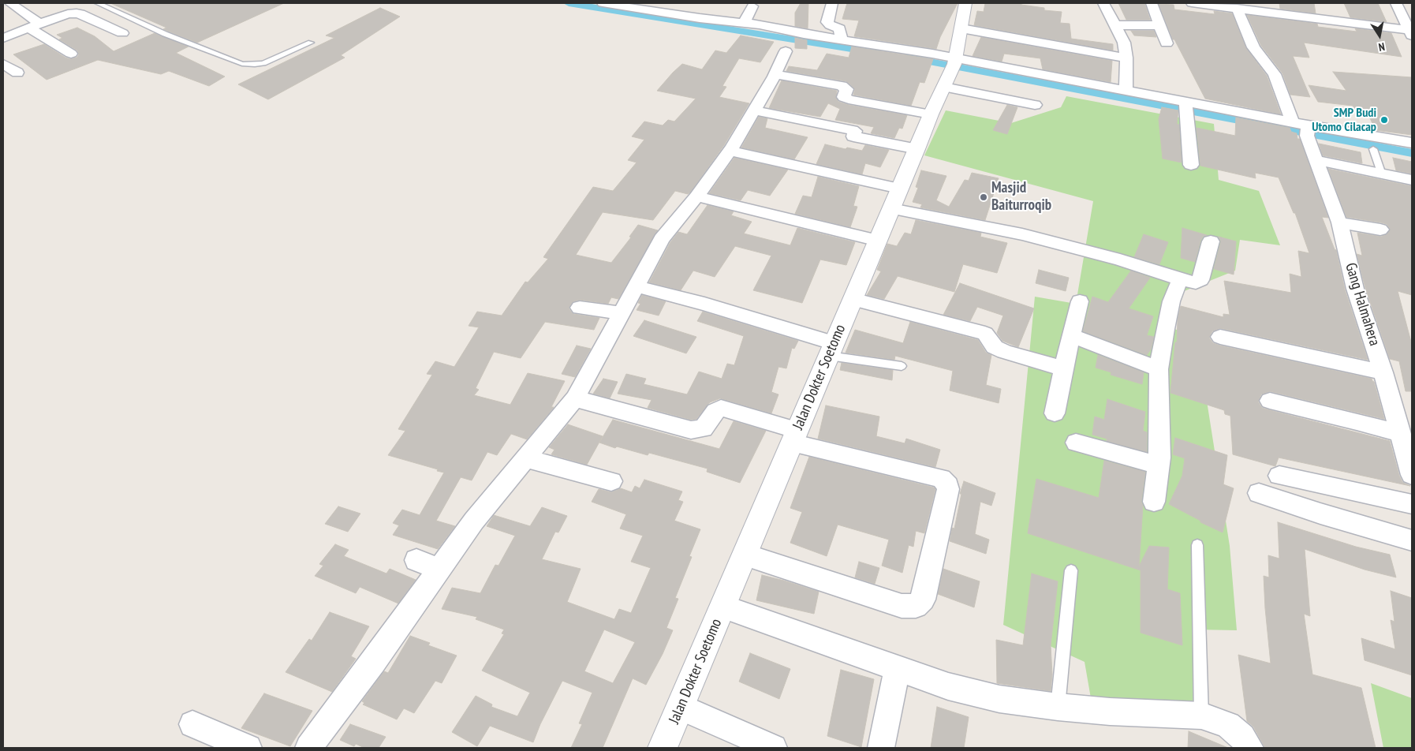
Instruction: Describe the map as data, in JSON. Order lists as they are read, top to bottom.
{
  "streets": {
    "street": ["Gang Halmahera", "Jalan Dokter Soetomo"]
  },
  "places": ["SMP Budi Utomo Cilacap", "Masjid Baiturroqib"],
  "north": "bottom"
}
